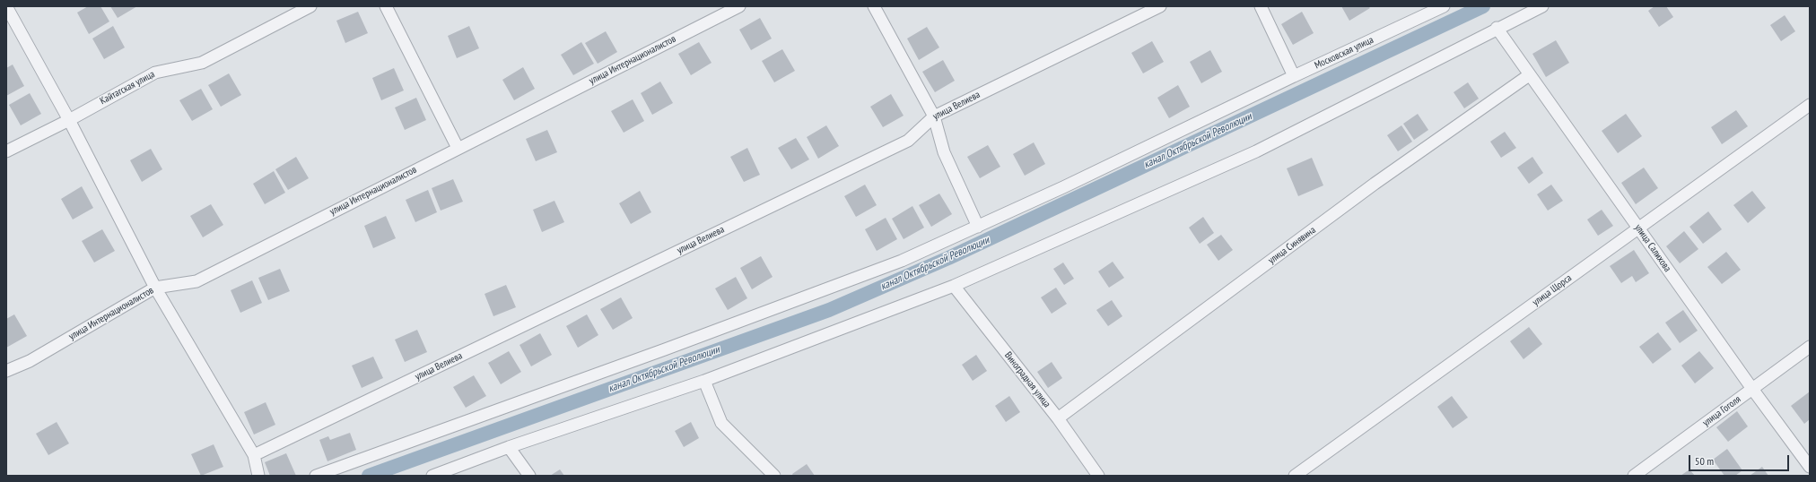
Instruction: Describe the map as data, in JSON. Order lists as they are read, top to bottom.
{
  "streets": {
    "street": [
      "Московская улица",
      "улица Интернационалистов",
      "Кайтагская улица",
      "улица Велиева",
      "улица Синявина",
      "улица Салихова",
      "улица Щорса",
      "Виноградная улица",
      "улица Гоголя"
    ]
  },
  "crossings": [
    ["улица Синявина", "улица Салихова"],
    ["улица Синявина", "Виноградная улица"],
    ["улица Салихова", "улица Щорса"],
    ["улица Салихова", "улица Гоголя"]
  ],
  "water": ["канал Октябрьской Революции"],
  "scale_bar": "50 m"
}
